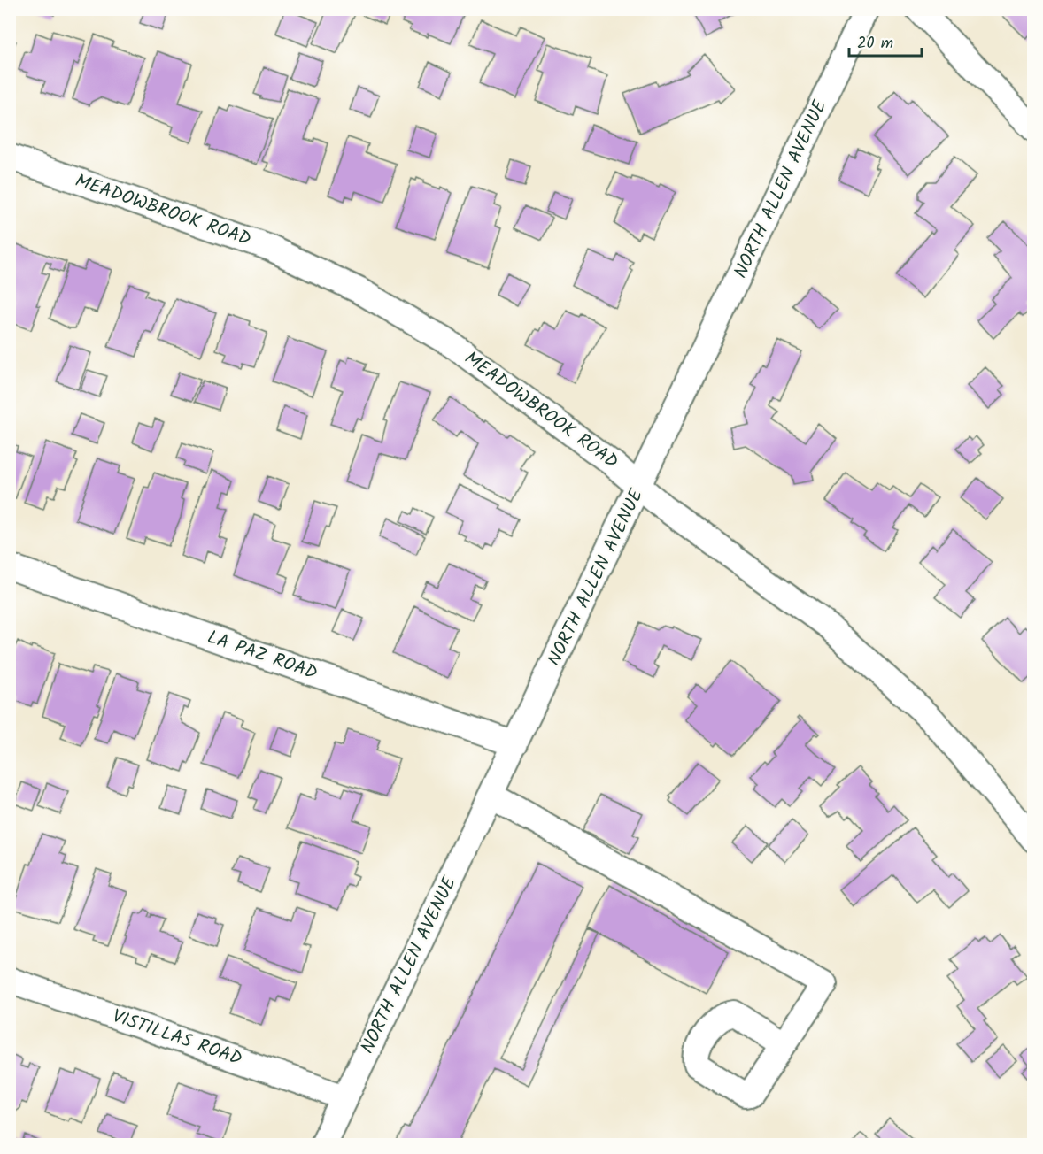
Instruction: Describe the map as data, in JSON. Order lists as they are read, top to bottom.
{
  "streets": {
    "street": [
      "NORTH ALLEN AVENUE",
      "MEADOWBROOK ROAD",
      "LA PAZ ROAD",
      "VISTILLAS ROAD"
    ]
  },
  "crossings": [
    ["NORTH ALLEN AVENUE", "MEADOWBROOK ROAD"],
    ["NORTH ALLEN AVENUE", "LA PAZ ROAD"],
    ["NORTH ALLEN AVENUE", "VISTILLAS ROAD"]
  ],
  "scale_bar": "20 m"
}
